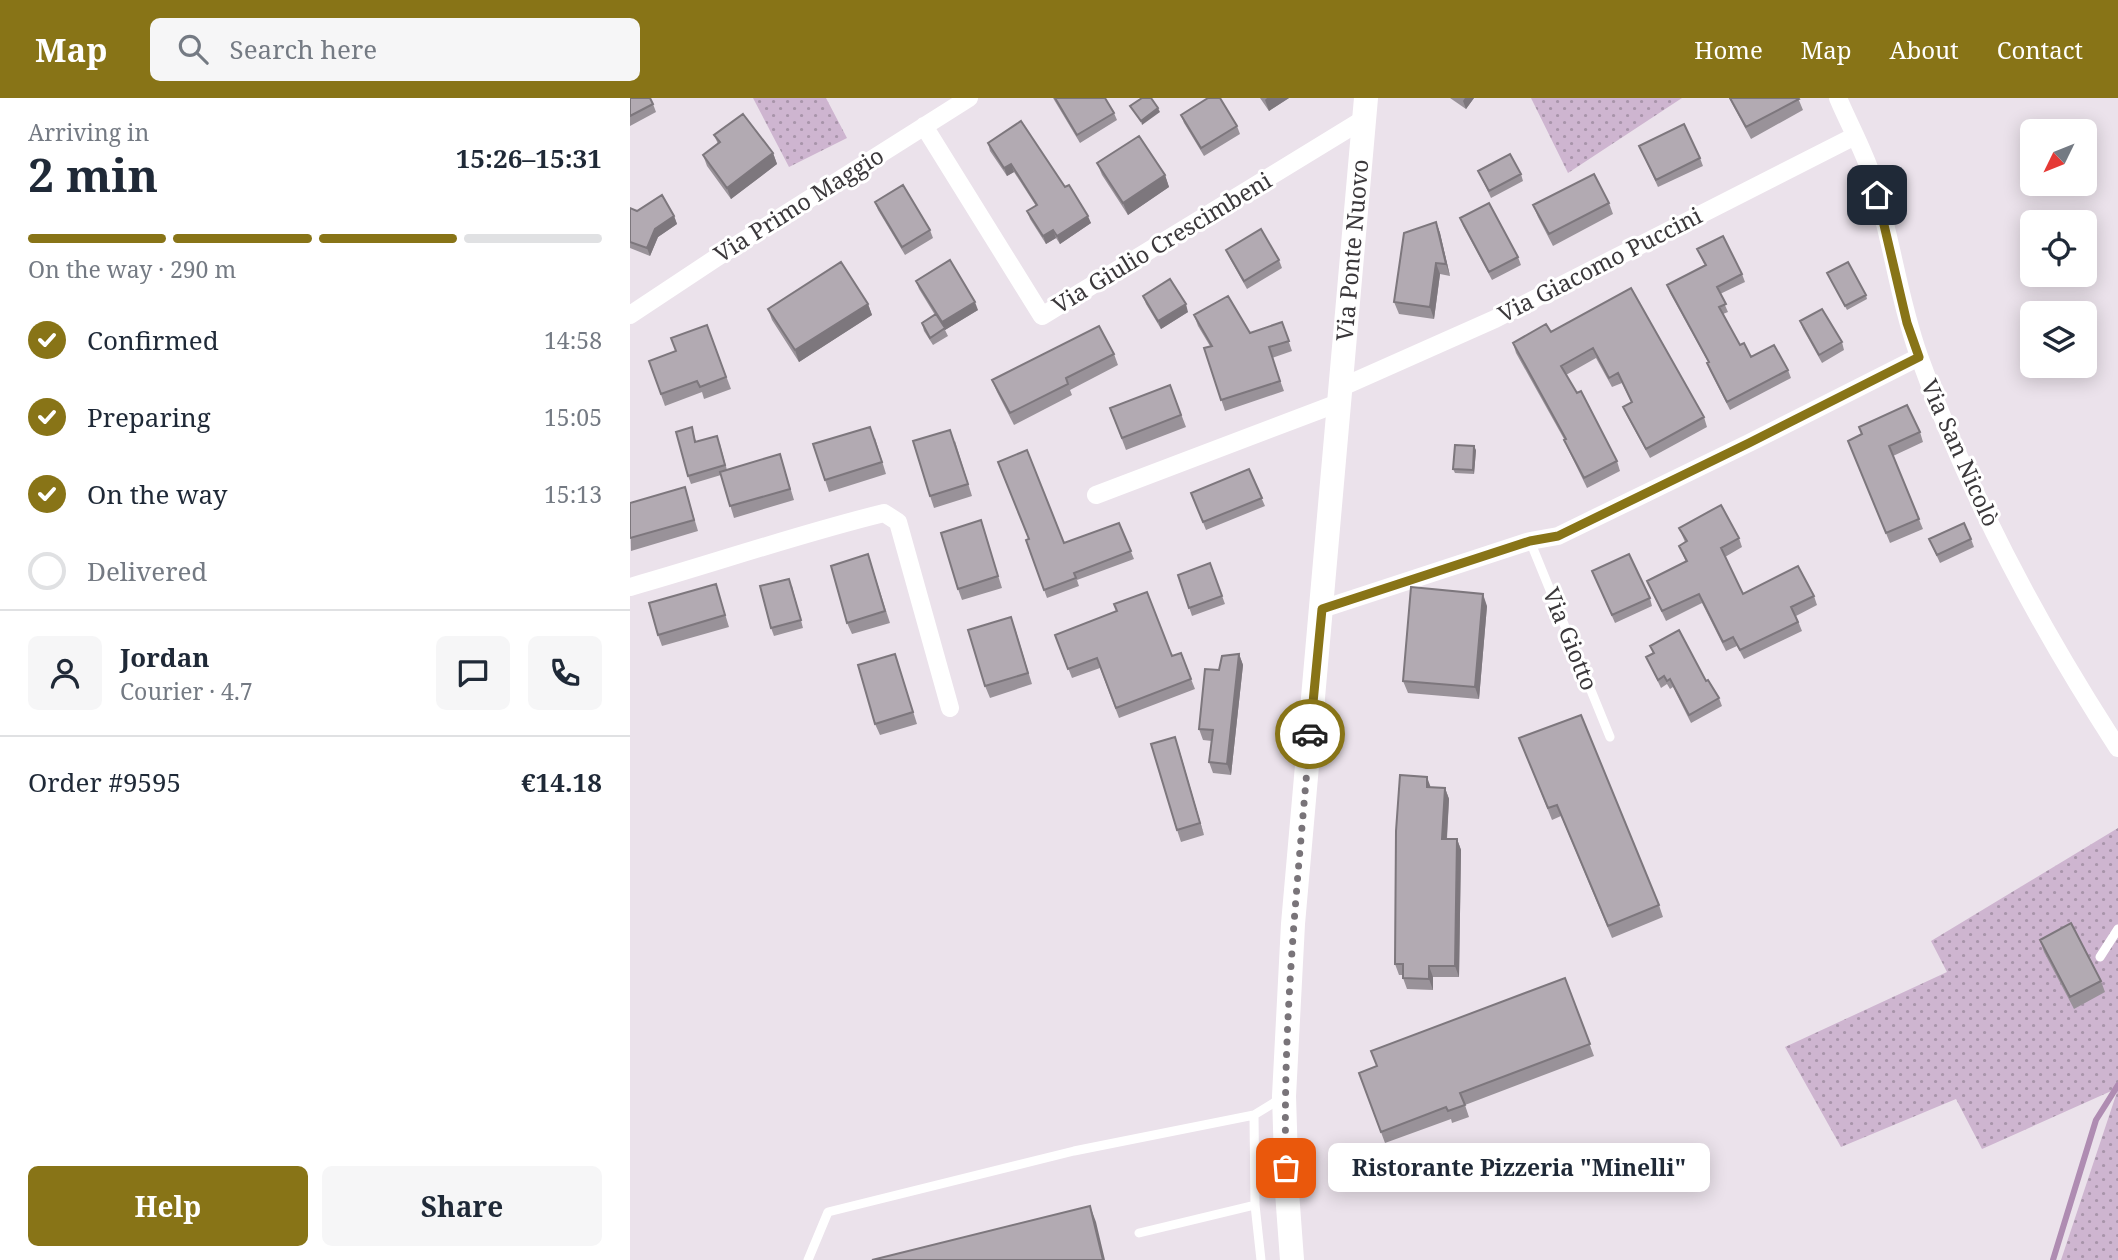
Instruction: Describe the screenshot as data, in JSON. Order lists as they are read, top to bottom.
{
  "streets": {
    "main road": ["Via Ponte Nuovo"],
    "street": [
      "Via Primo Maggio",
      "Via Giulio Crescimbeni",
      "Via Giacomo Puccini",
      "Via San Nicolò"
    ],
    "lane": ["Via Giotto"]
  },
  "crossings": [
    ["Via Primo Maggio", "Via Giulio Crescimbeni"],
    ["Via Giulio Crescimbeni", "Via Ponte Nuovo"],
    ["Via Ponte Nuovo", "Via Giacomo Puccini"],
    ["Via Giacomo Puccini", "Via San Nicolò"]
  ],
  "places": ["Ristorante Pizzeria \"Minelli\""],
  "north": "bottom left",
  "page": {
    "header": "Map",
    "search": "Search here",
    "nav": [
      "Home",
      "Map",
      "About",
      "Contact"
    ],
    "heading": ["2 min", "Arriving in", "15:26–15:31"],
    "panel": [
      "Jordan",
      "Courier · 4.7",
      "Order #9595",
      "€14.18"
    ],
    "bar": "On the way · 290 m",
    "list": [
      ["Confirmed", "14:58"],
      ["Preparing", "15:05"],
      ["On the way", "15:13"],
      "Delivered"
    ],
    "bubble": "Ristorante Pizzeria \"Minelli\"",
    "buttons": ["Help", "Share"]
  }
}
